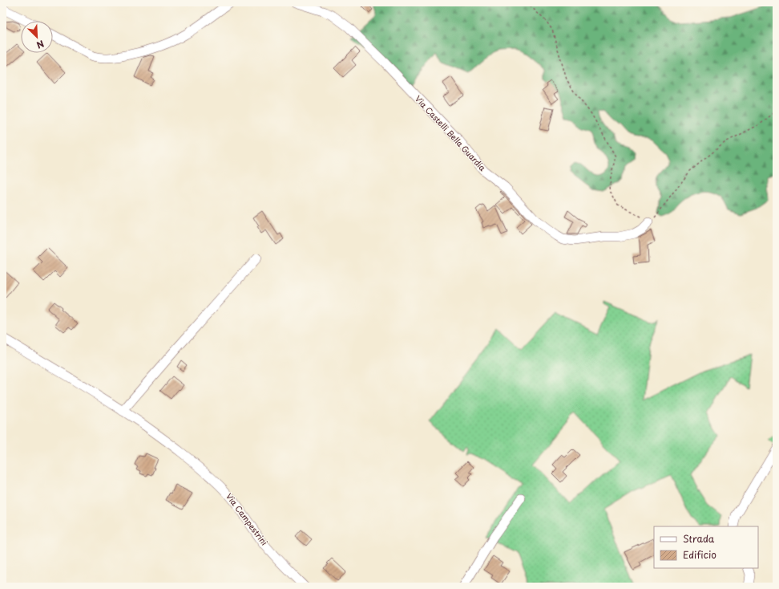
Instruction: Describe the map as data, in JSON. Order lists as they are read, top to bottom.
{
  "streets": {
    "street": ["Via Castelli Bella Guardia", "Via Campestrini"]
  },
  "legend": ["Strada", "Edificio"],
  "north": "bottom right"
}
